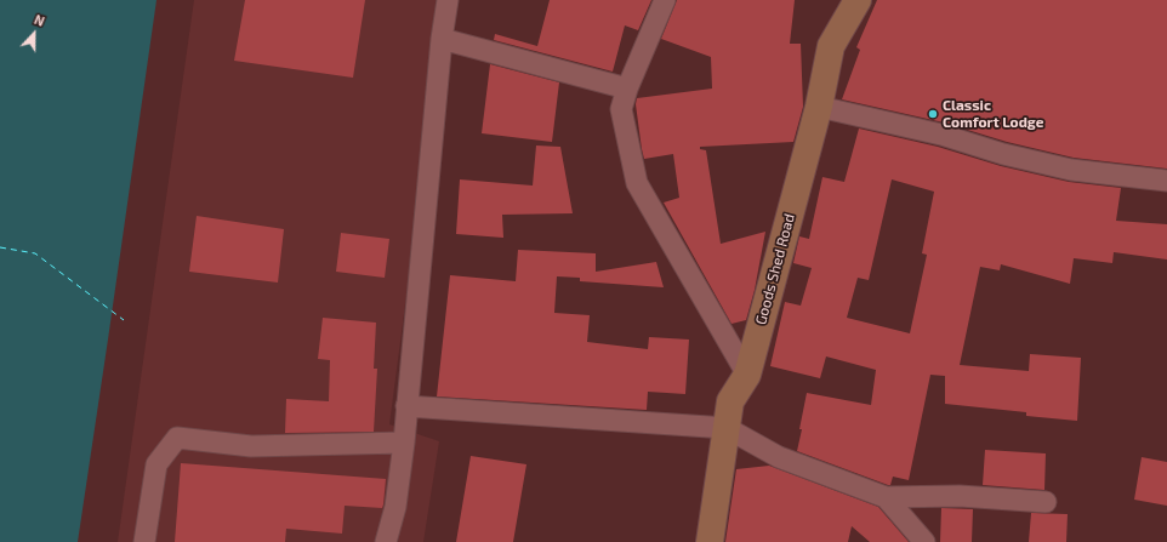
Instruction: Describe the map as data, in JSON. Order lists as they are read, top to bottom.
{
  "streets": {
    "street": ["Goods Shed Road"]
  },
  "places": ["Classic Comfort Lodge"],
  "north": "top"
}
